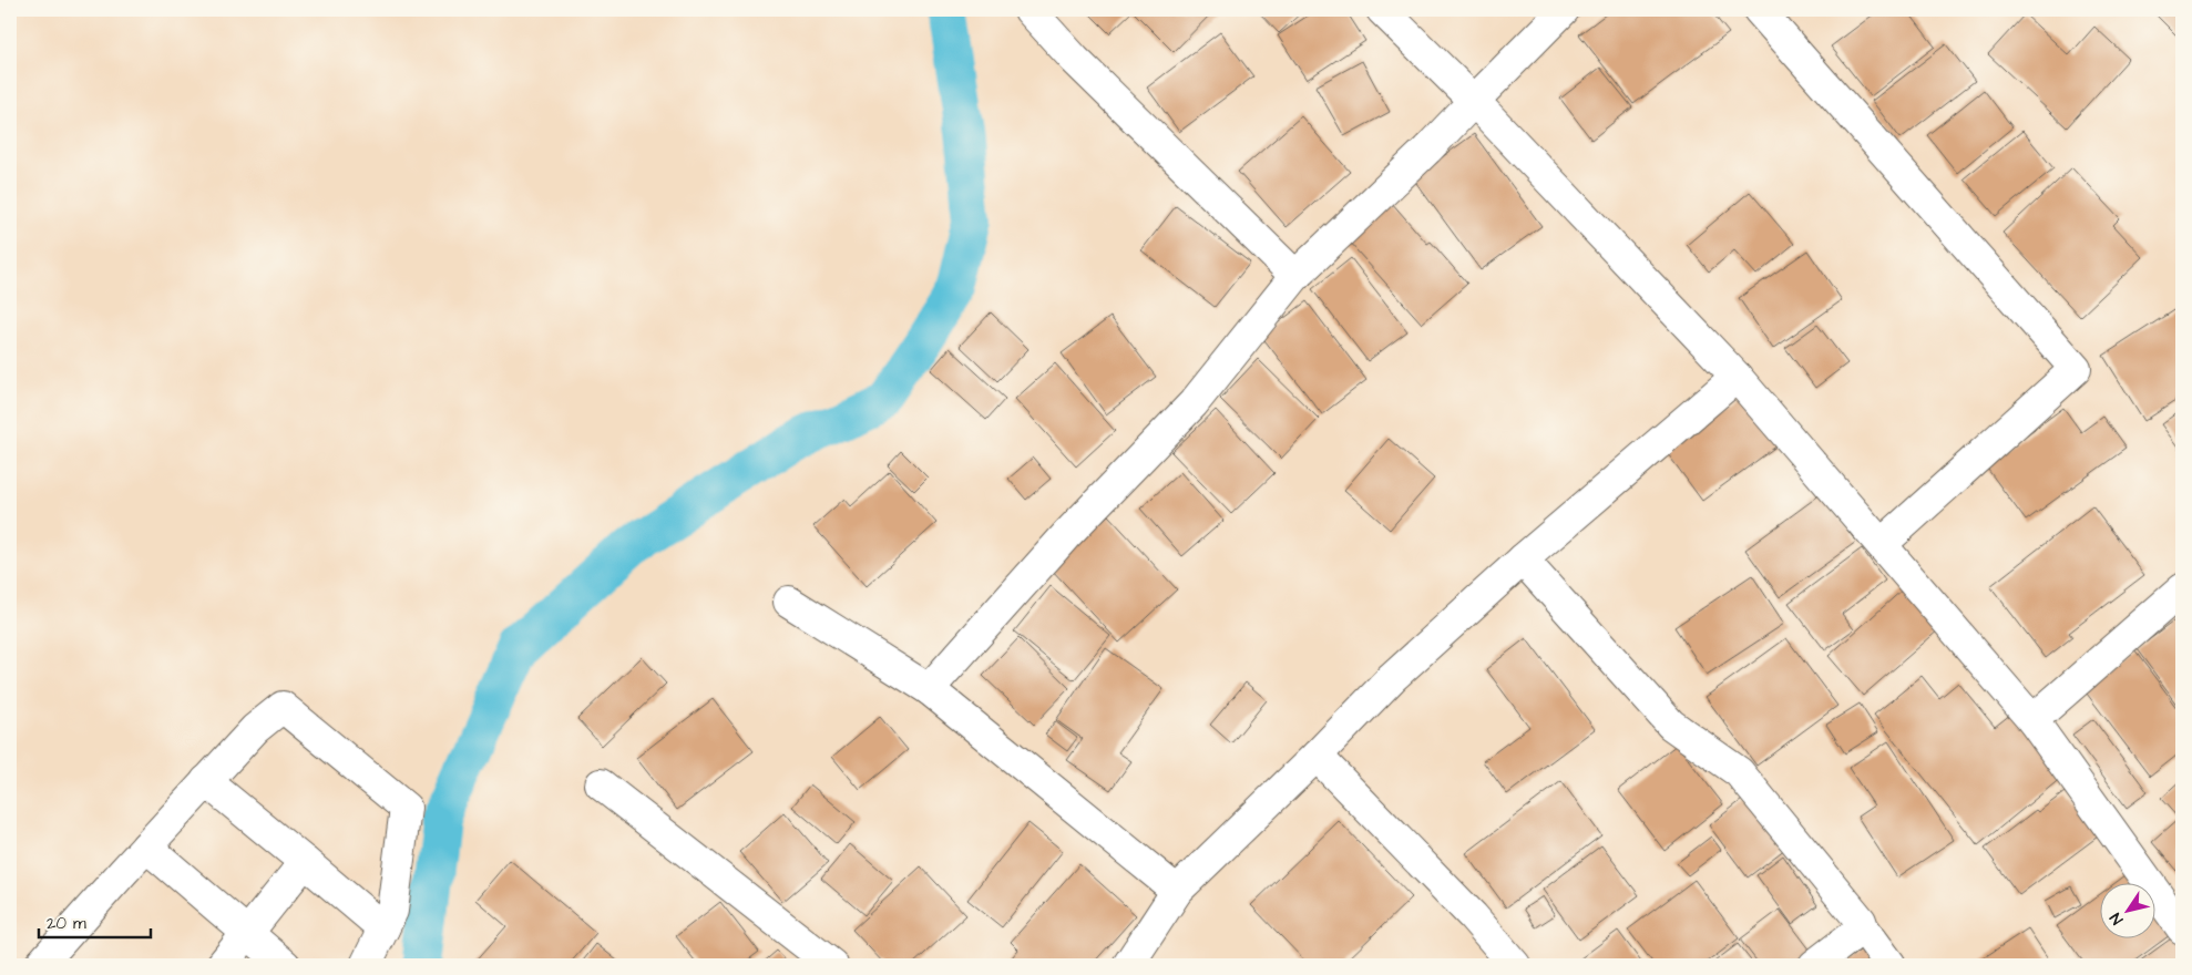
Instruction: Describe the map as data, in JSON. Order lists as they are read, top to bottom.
{
  "scale_bar": "20 m",
  "north": "bottom left"
}
